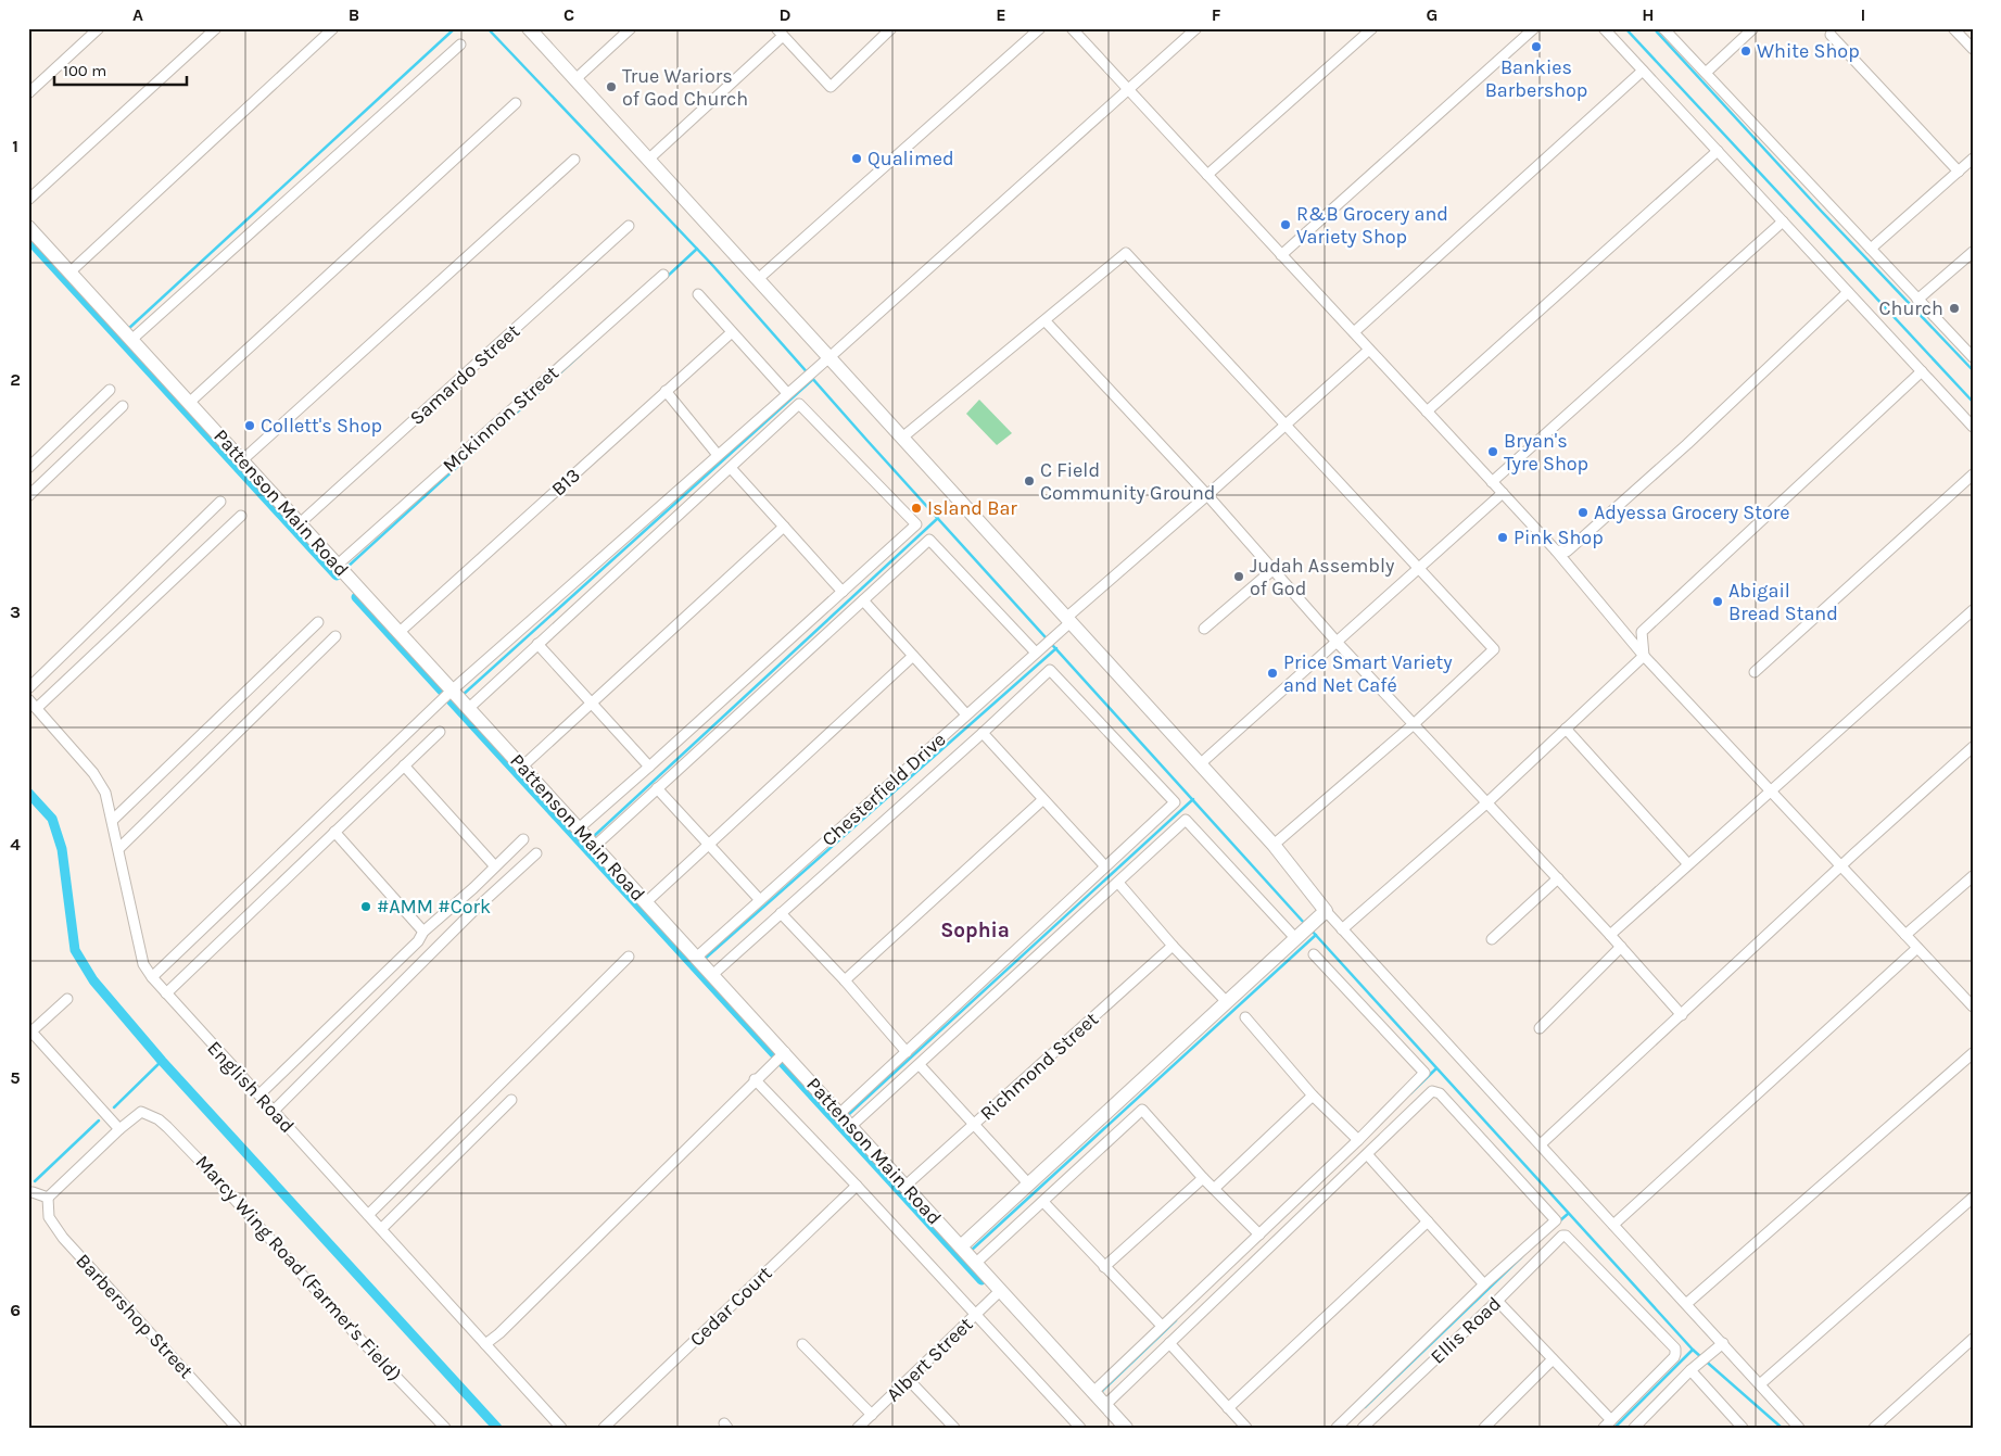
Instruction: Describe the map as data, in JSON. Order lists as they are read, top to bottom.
{
  "streets": {
    "street": [
      "Samardo Street",
      "Mckinnon Street",
      "B13",
      "Pattenson Main Road",
      "Chesterfield Drive",
      "Richmond Street",
      "English Road",
      "Marcy Wing Road (Farmer's Field)",
      "Cedar Court",
      "Barbershop Street",
      "Ellis Road",
      "Albert Street"
    ]
  },
  "crossings": [
    ["Samardo Street", "Pattenson Main Road"],
    ["Mckinnon Street", "Pattenson Main Road"],
    ["B13", "Pattenson Main Road"],
    ["Pattenson Main Road", "Chesterfield Drive"],
    ["Pattenson Main Road", "Richmond Street"],
    ["Pattenson Main Road", "Albert Street"]
  ],
  "districts": ["Sophia"],
  "places": [
    "Bankies Barbershop",
    "White Shop",
    "True Wariors of God Church",
    "Qualimed",
    "R&B Grocery and Variety Shop",
    "Church",
    "Collett's Shop",
    "Bryan's Tyre Shop",
    "C Field Community Ground",
    "Island Bar",
    "Adyessa Grocery Store",
    "Pink Shop",
    "Judah Assembly of God",
    "Abigail Bread Stand",
    "Price Smart Variety and Net Café",
    "#AMM #Cork"
  ],
  "scale_bar": "100 m",
  "grid": {
    "columns": [
      "A",
      "B",
      "C",
      "D",
      "E",
      "F",
      "G",
      "H",
      "I"
    ],
    "rows": [
      "1",
      "2",
      "3",
      "4",
      "5",
      "6"
    ]
  }
}
